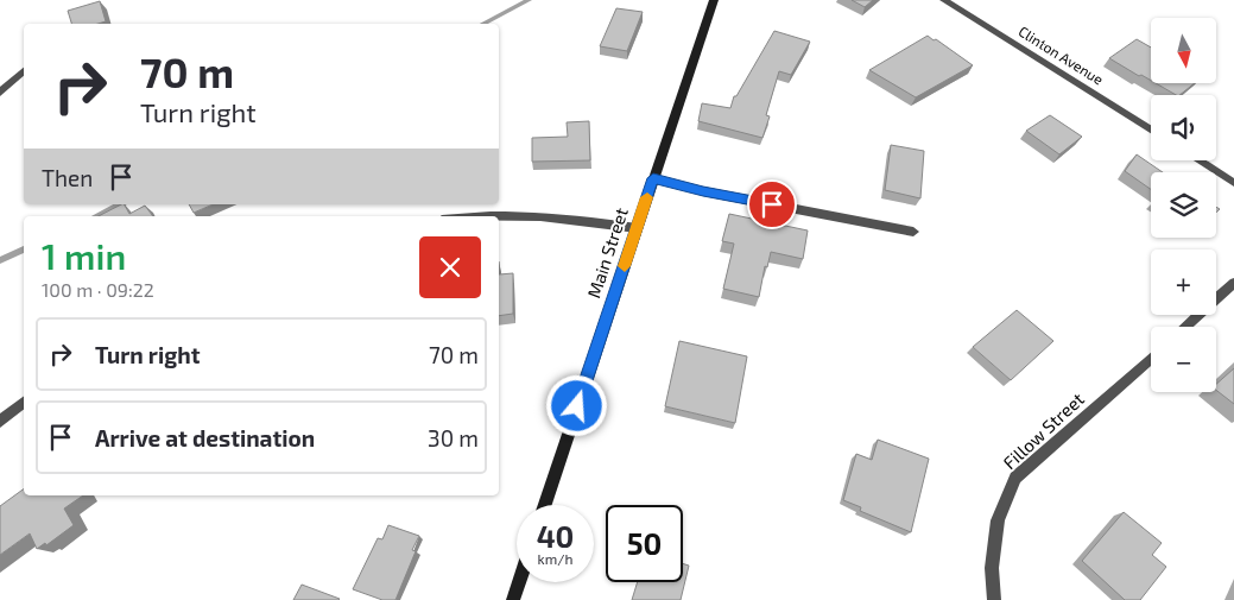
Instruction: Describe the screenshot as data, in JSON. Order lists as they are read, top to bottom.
{
  "streets": {
    "main road": ["Main Street"],
    "street": ["Clinton Avenue", "Fillow Street"]
  },
  "north": "bottom",
  "page": {
    "map_buttons": ["+", "−"],
    "turn": ["70 m", "Turn right"],
    "then": "Then",
    "heading": ["1 min", "100 m · 09:22"],
    "list": [
      {
        "name": "Turn right",
        "value": "70 m"
      },
      {
        "name": "Arrive at destination",
        "value": "30 m"
      }
    ],
    "speed": "40 km/h",
    "limit": "50"
  }
}
